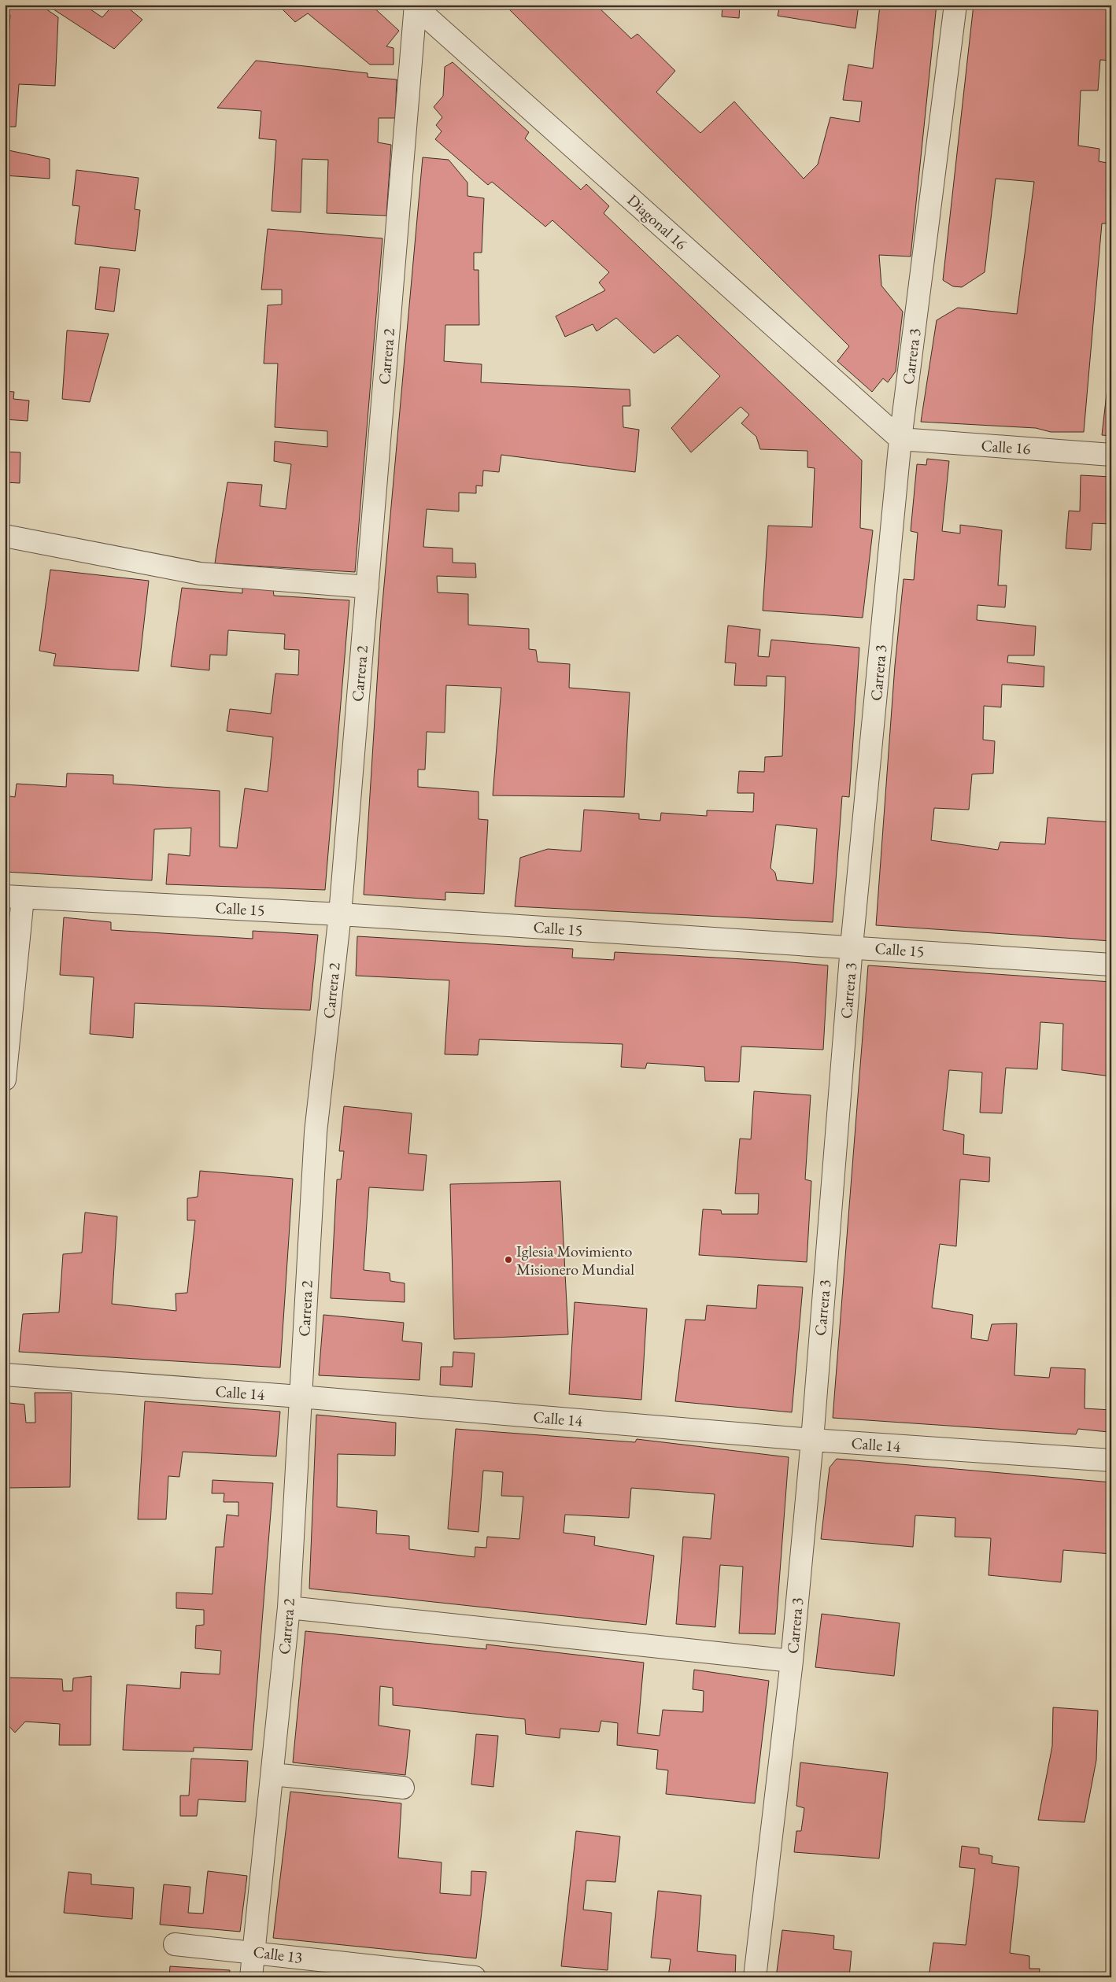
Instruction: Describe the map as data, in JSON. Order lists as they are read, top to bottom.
{
  "streets": {
    "street": [
      "Diagonal 16",
      "Carrera 2",
      "Carrera 3",
      "Calle 16",
      "Calle 15",
      "Calle 14",
      "Calle 13"
    ]
  },
  "crossings": [
    ["Diagonal 16", "Carrera 2"],
    ["Diagonal 16", "Carrera 3"],
    ["Diagonal 16", "Calle 16"],
    ["Carrera 2", "Calle 15"],
    ["Carrera 2", "Calle 14"],
    ["Carrera 2", "Calle 13"],
    ["Carrera 3", "Calle 16"],
    ["Carrera 3", "Calle 15"],
    ["Carrera 3", "Calle 14"]
  ],
  "places": ["Iglesia Movimiento Misionero Mundial"]
}
